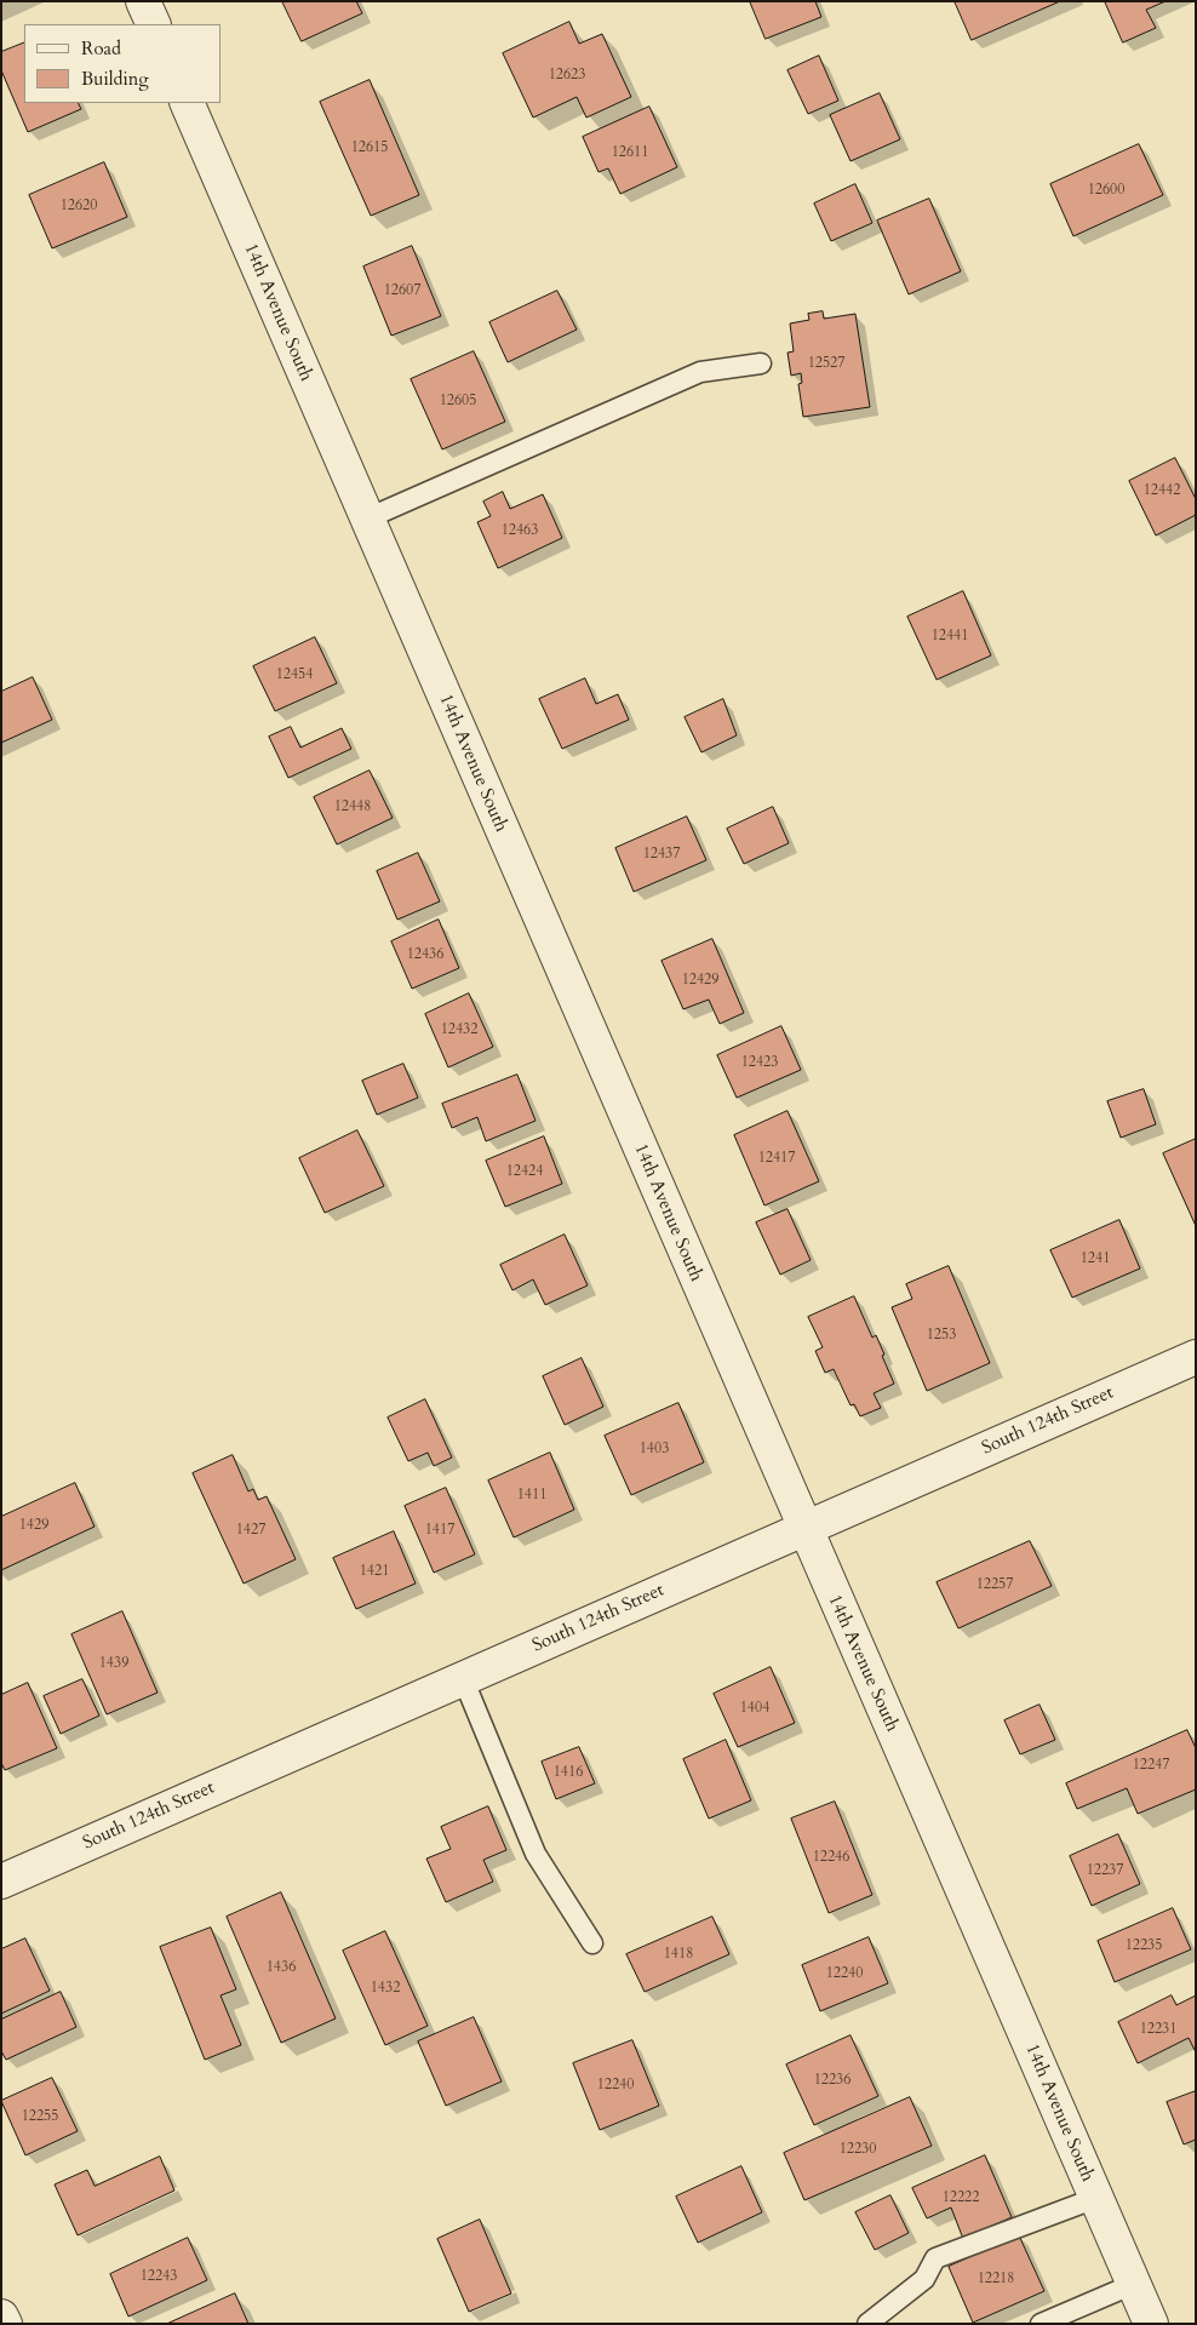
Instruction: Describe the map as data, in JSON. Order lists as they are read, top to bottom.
{
  "streets": {
    "street": ["14th Avenue South", "South 124th Street"]
  },
  "crossings": [
    ["14th Avenue South", "South 124th Street"]
  ],
  "house_numbers": [
    "12623",
    "12615",
    "12611",
    "12600",
    "12620",
    "12607",
    "12527",
    "12605",
    "12442",
    "12463",
    "12441",
    "12454",
    "12448",
    "12437",
    "12436",
    "12429",
    "12432",
    "12423",
    "12417",
    "12424",
    "1241",
    "1253",
    "1403",
    "1411",
    "1429",
    "1427",
    "1417",
    "1421",
    "12257",
    "1439",
    "1404",
    "12247",
    "1416",
    "12246",
    "12237",
    "12235",
    "1418",
    "1436",
    "12240",
    "1432",
    "12231",
    "12236",
    "12240",
    "12255",
    "12230",
    "12222",
    "12243",
    "12218"
  ],
  "legend": ["Road", "Building"]
}
